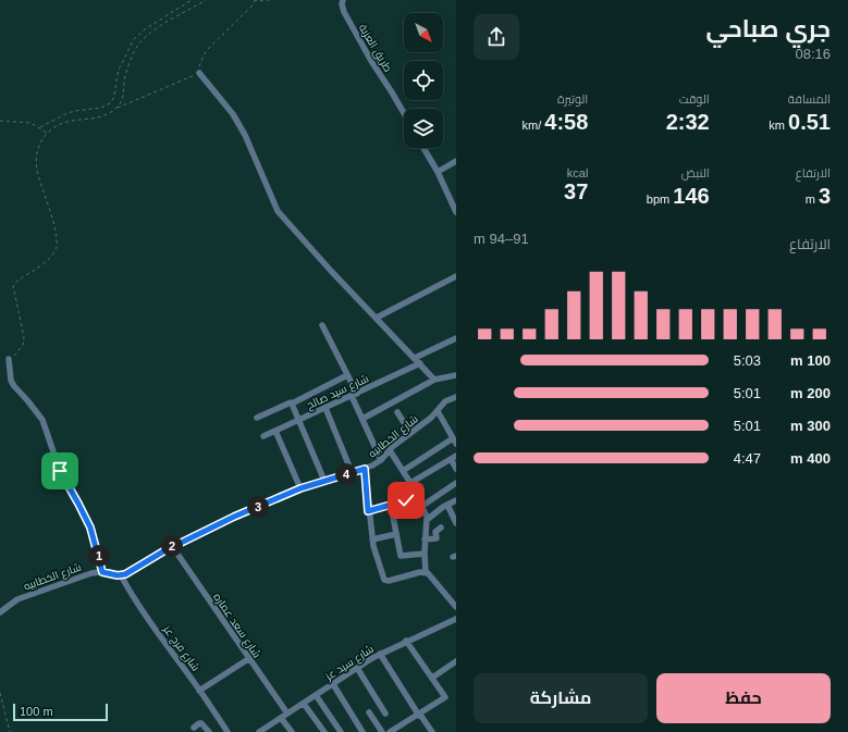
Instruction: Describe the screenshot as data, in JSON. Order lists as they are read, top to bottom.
{
  "streets": {
    "street": [
      "طريق العزبة",
      "شارع سيد صالح",
      "شارع الخطابيه",
      "شارع سعد عماره",
      "شارع فرج عز",
      "شارع سيد عز"
    ]
  },
  "crossings": [
    ["شارع الخطابيه", "شارع سعد عماره"],
    ["شارع الخطابيه", "شارع فرج عز"],
    ["شارع سعد عماره", "شارع سيد عز"]
  ],
  "scale_bar": "100 m",
  "north": "bottom right",
  "page": {
    "heading": ["جري صباحي", "08:16"],
    "stats": [
      ["المسافة", "0.51 km"],
      ["الوقت", "2:32"],
      ["الوتيرة", "4:58 /km"],
      ["الارتفاع", "3 m"],
      ["النبض", "146 bpm"],
      ["kcal", "37"]
    ],
    "chart": ["الارتفاع", "91–94 m"],
    "list": [
      {
        "name": "100 m",
        "note": "5:03"
      },
      {
        "name": "200 m",
        "note": "5:01"
      },
      {
        "name": "300 m",
        "note": "5:01"
      },
      {
        "name": "400 m",
        "note": "4:47"
      }
    ],
    "pins": [
      "4",
      "3",
      "2",
      "1"
    ],
    "buttons": ["حفظ", "مشاركة"],
    "scale": "100 m"
  }
}
